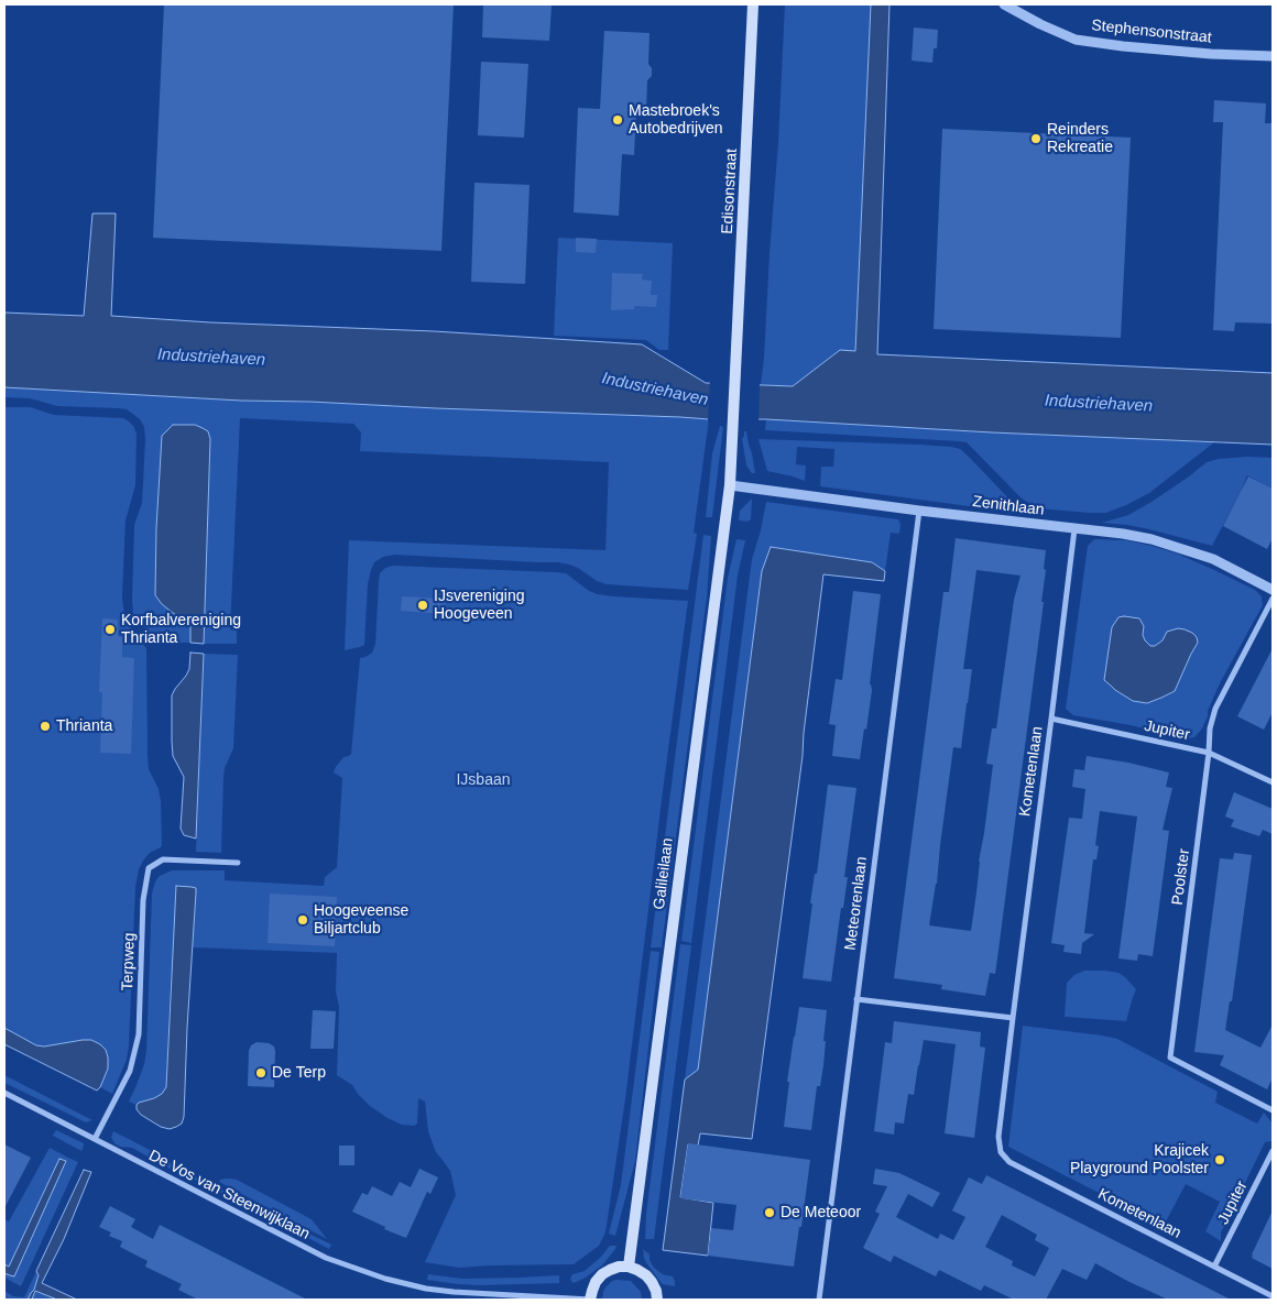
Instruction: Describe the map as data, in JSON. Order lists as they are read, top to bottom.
{
  "streets": {
    "main road": ["Edisonstraat", "Galileilaan"],
    "street": [
      "Stephensonstraat",
      "Zenithlaan",
      "Jupiter",
      "Kometenlaan",
      "Poolster",
      "Meteorenlaan",
      "Terpweg",
      "De Vos van Steenwijklaan"
    ]
  },
  "crossings": [
    ["Edisonstraat", "Zenithlaan"],
    ["Edisonstraat", "Galileilaan"],
    ["Zenithlaan", "Kometenlaan"],
    ["Zenithlaan", "Galileilaan"],
    ["Zenithlaan", "Meteorenlaan"],
    ["Jupiter", "Kometenlaan"],
    ["Jupiter", "Poolster"],
    ["Terpweg", "De Vos van Steenwijklaan"]
  ],
  "water": ["Industriehaven"],
  "parks": ["IJsbaan"],
  "places": [
    "Mastebroek's Autobedrijven",
    "Reinders Rekreatie",
    "IJsvereniging Hoogeveen",
    "Korfbalvereniging Thrianta",
    "Thrianta",
    "Hoogeveense Biljartclub",
    "De Terp",
    "Krajicek Playground Poolster",
    "De Meteoor"
  ]
}
